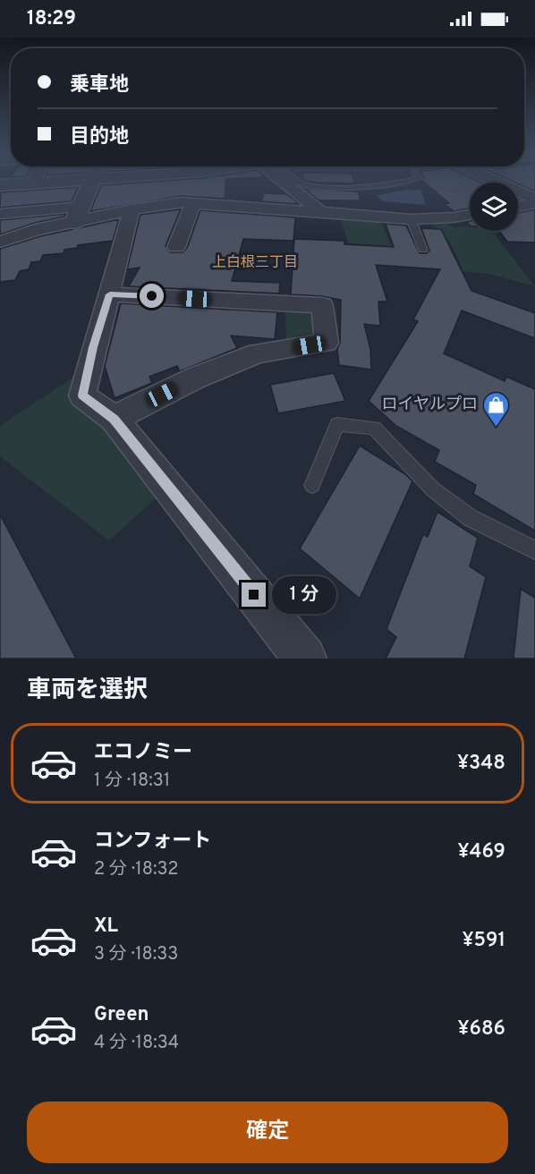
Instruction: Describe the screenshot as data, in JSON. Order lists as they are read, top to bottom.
{
  "districts": ["上白根三丁目"],
  "places": {
    "shop": ["ロイヤルプロ"]
  },
  "page": {
    "status": "18:29",
    "banner": ["乗車地", "目的地"],
    "bubble": "1 分",
    "heading": "車両を選択",
    "list": [
      {
        "name": "エコノミー",
        "note": "1 分 · 18:31",
        "value": "¥348"
      },
      {
        "name": "コンフォート",
        "note": "2 分 · 18:32",
        "value": "¥469"
      },
      {
        "name": "XL",
        "note": "3 分 · 18:33",
        "value": "¥591"
      },
      {
        "name": "Green",
        "note": "4 分 · 18:34",
        "value": "¥686"
      }
    ],
    "buttons": "確定"
  }
}
